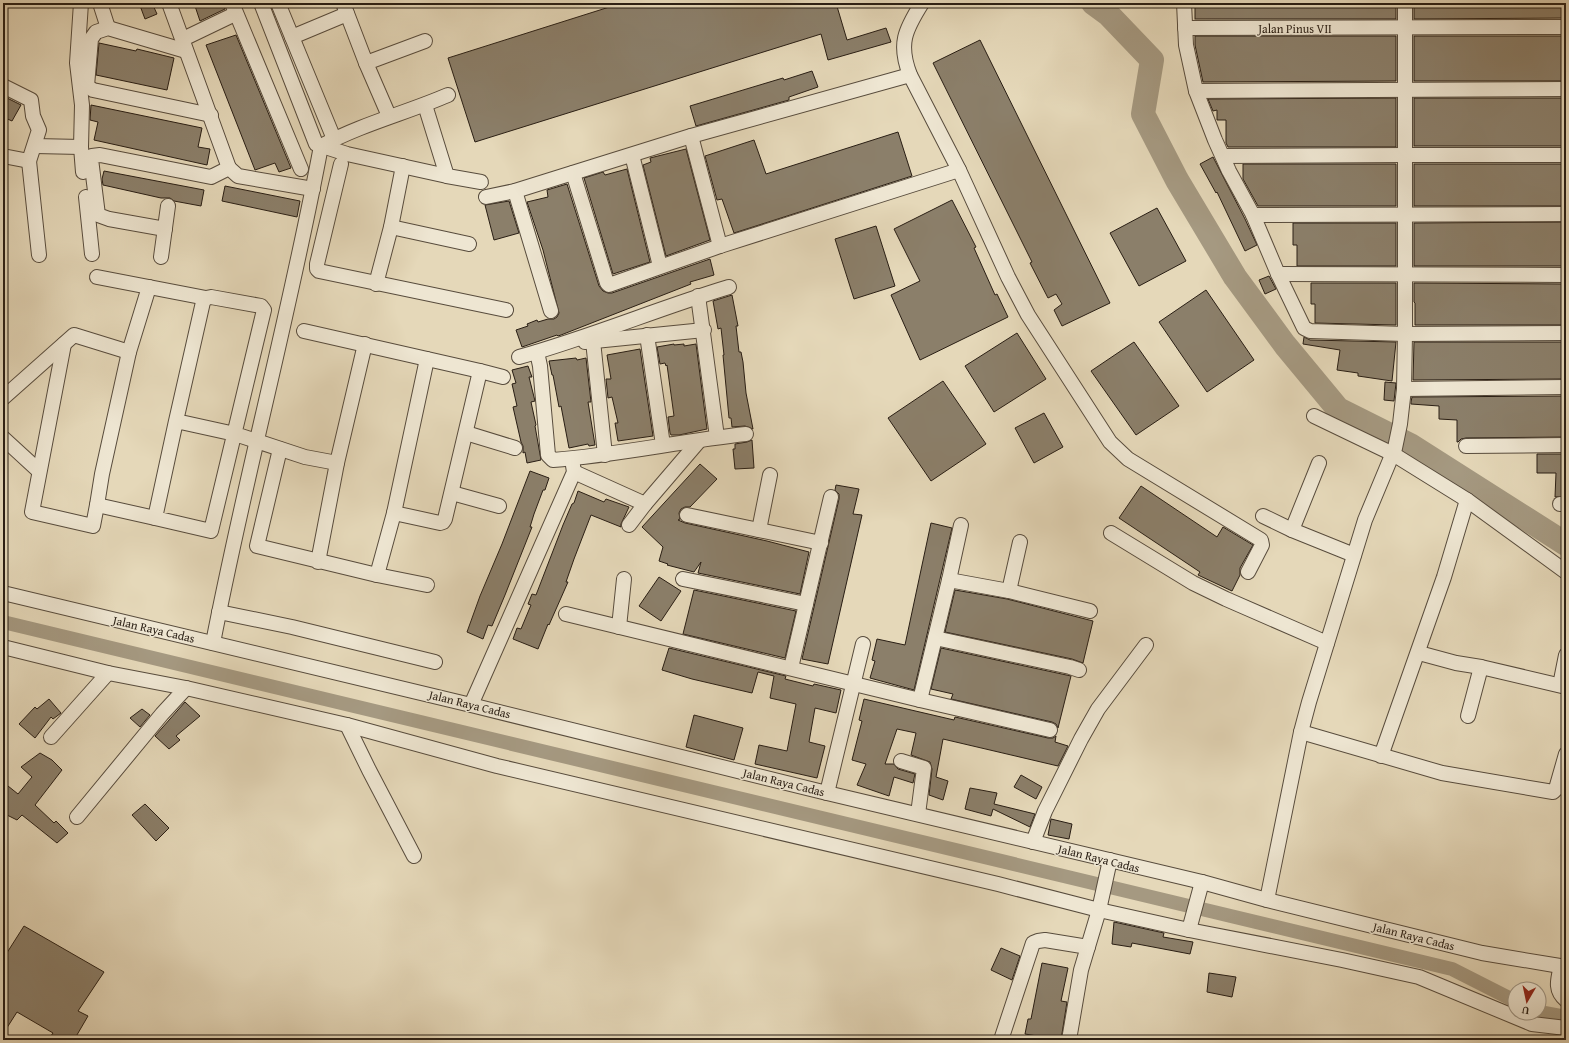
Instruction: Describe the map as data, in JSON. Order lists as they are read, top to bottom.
{
  "streets": {
    "street": ["Jalan Pinus VII", "Jalan Raya Cadas"]
  },
  "north": "bottom"
}
